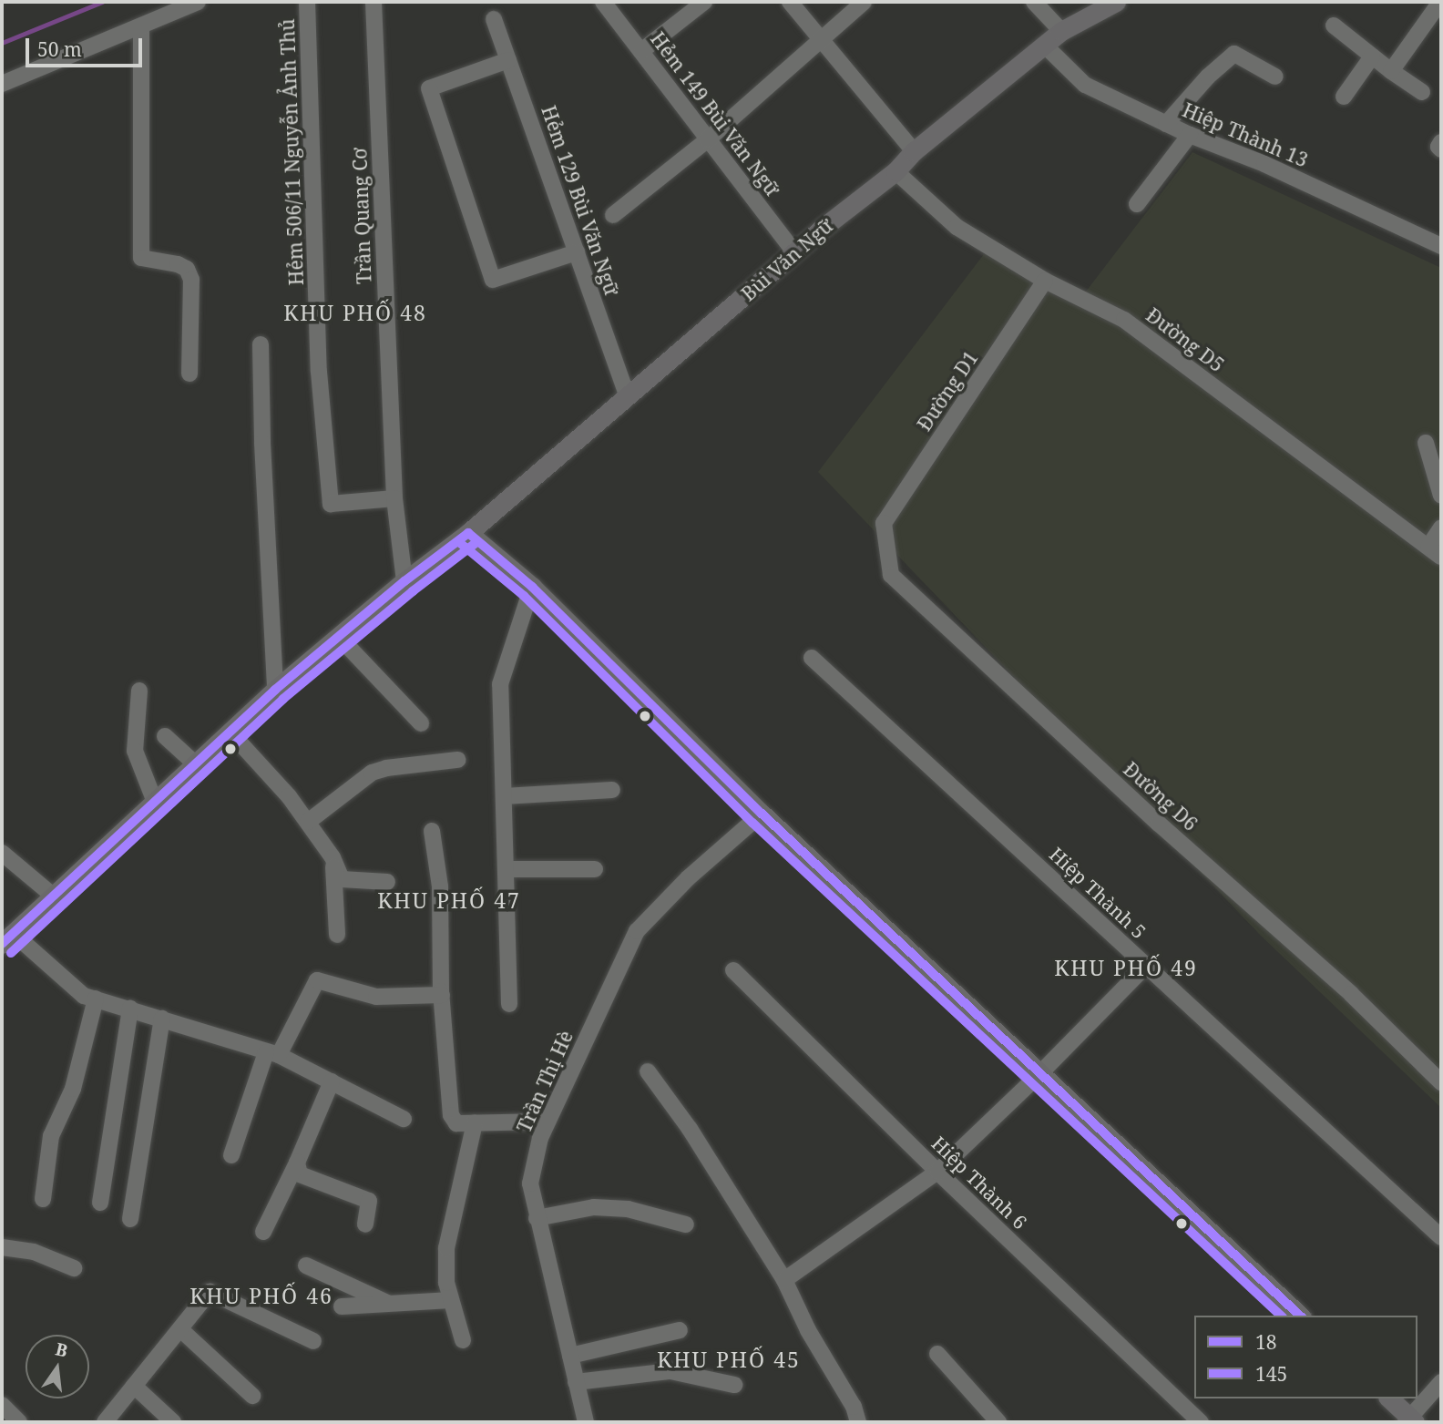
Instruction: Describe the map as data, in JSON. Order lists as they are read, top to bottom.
{
  "streets": {
    "main road": ["Bùi Văn Ngữ"],
    "street": [
      "Hẻm 149 Bùi Văn Ngữ",
      "Hiệp Thành 13",
      "Hẻm 506/11 Nguyễn Ảnh Thủ",
      "Hẻm 129 Bùi Văn Ngữ",
      "Trần Quang Cơ",
      "Đường D5",
      "Đường D1",
      "Đường D6",
      "Hiệp Thành 5",
      "Trần Thị Hè",
      "Hiệp Thành 6"
    ]
  },
  "crossings": [
    ["Hẻm 149 Bùi Văn Ngữ", "Bùi Văn Ngữ"],
    ["Hiệp Thành 13", "Bùi Văn Ngữ"],
    ["Hẻm 506/11 Nguyễn Ảnh Thủ", "Trần Quang Cơ"],
    ["Hẻm 129 Bùi Văn Ngữ", "Bùi Văn Ngữ"],
    ["Trần Quang Cơ", "Bùi Văn Ngữ"],
    ["Bùi Văn Ngữ", "Đường D5"],
    ["Đường D5", "Đường D1"],
    ["Đường D1", "Đường D6"]
  ],
  "districts": [
    "KHU PHỐ 48",
    "KHU PHỐ 47",
    "KHU PHỐ 49",
    "KHU PHỐ 46",
    "KHU PHỐ 45"
  ],
  "lines": ["transit line 18", "transit line 145"],
  "legend": ["18", "145"],
  "scale_bar": "50 m",
  "north": "top"
}
